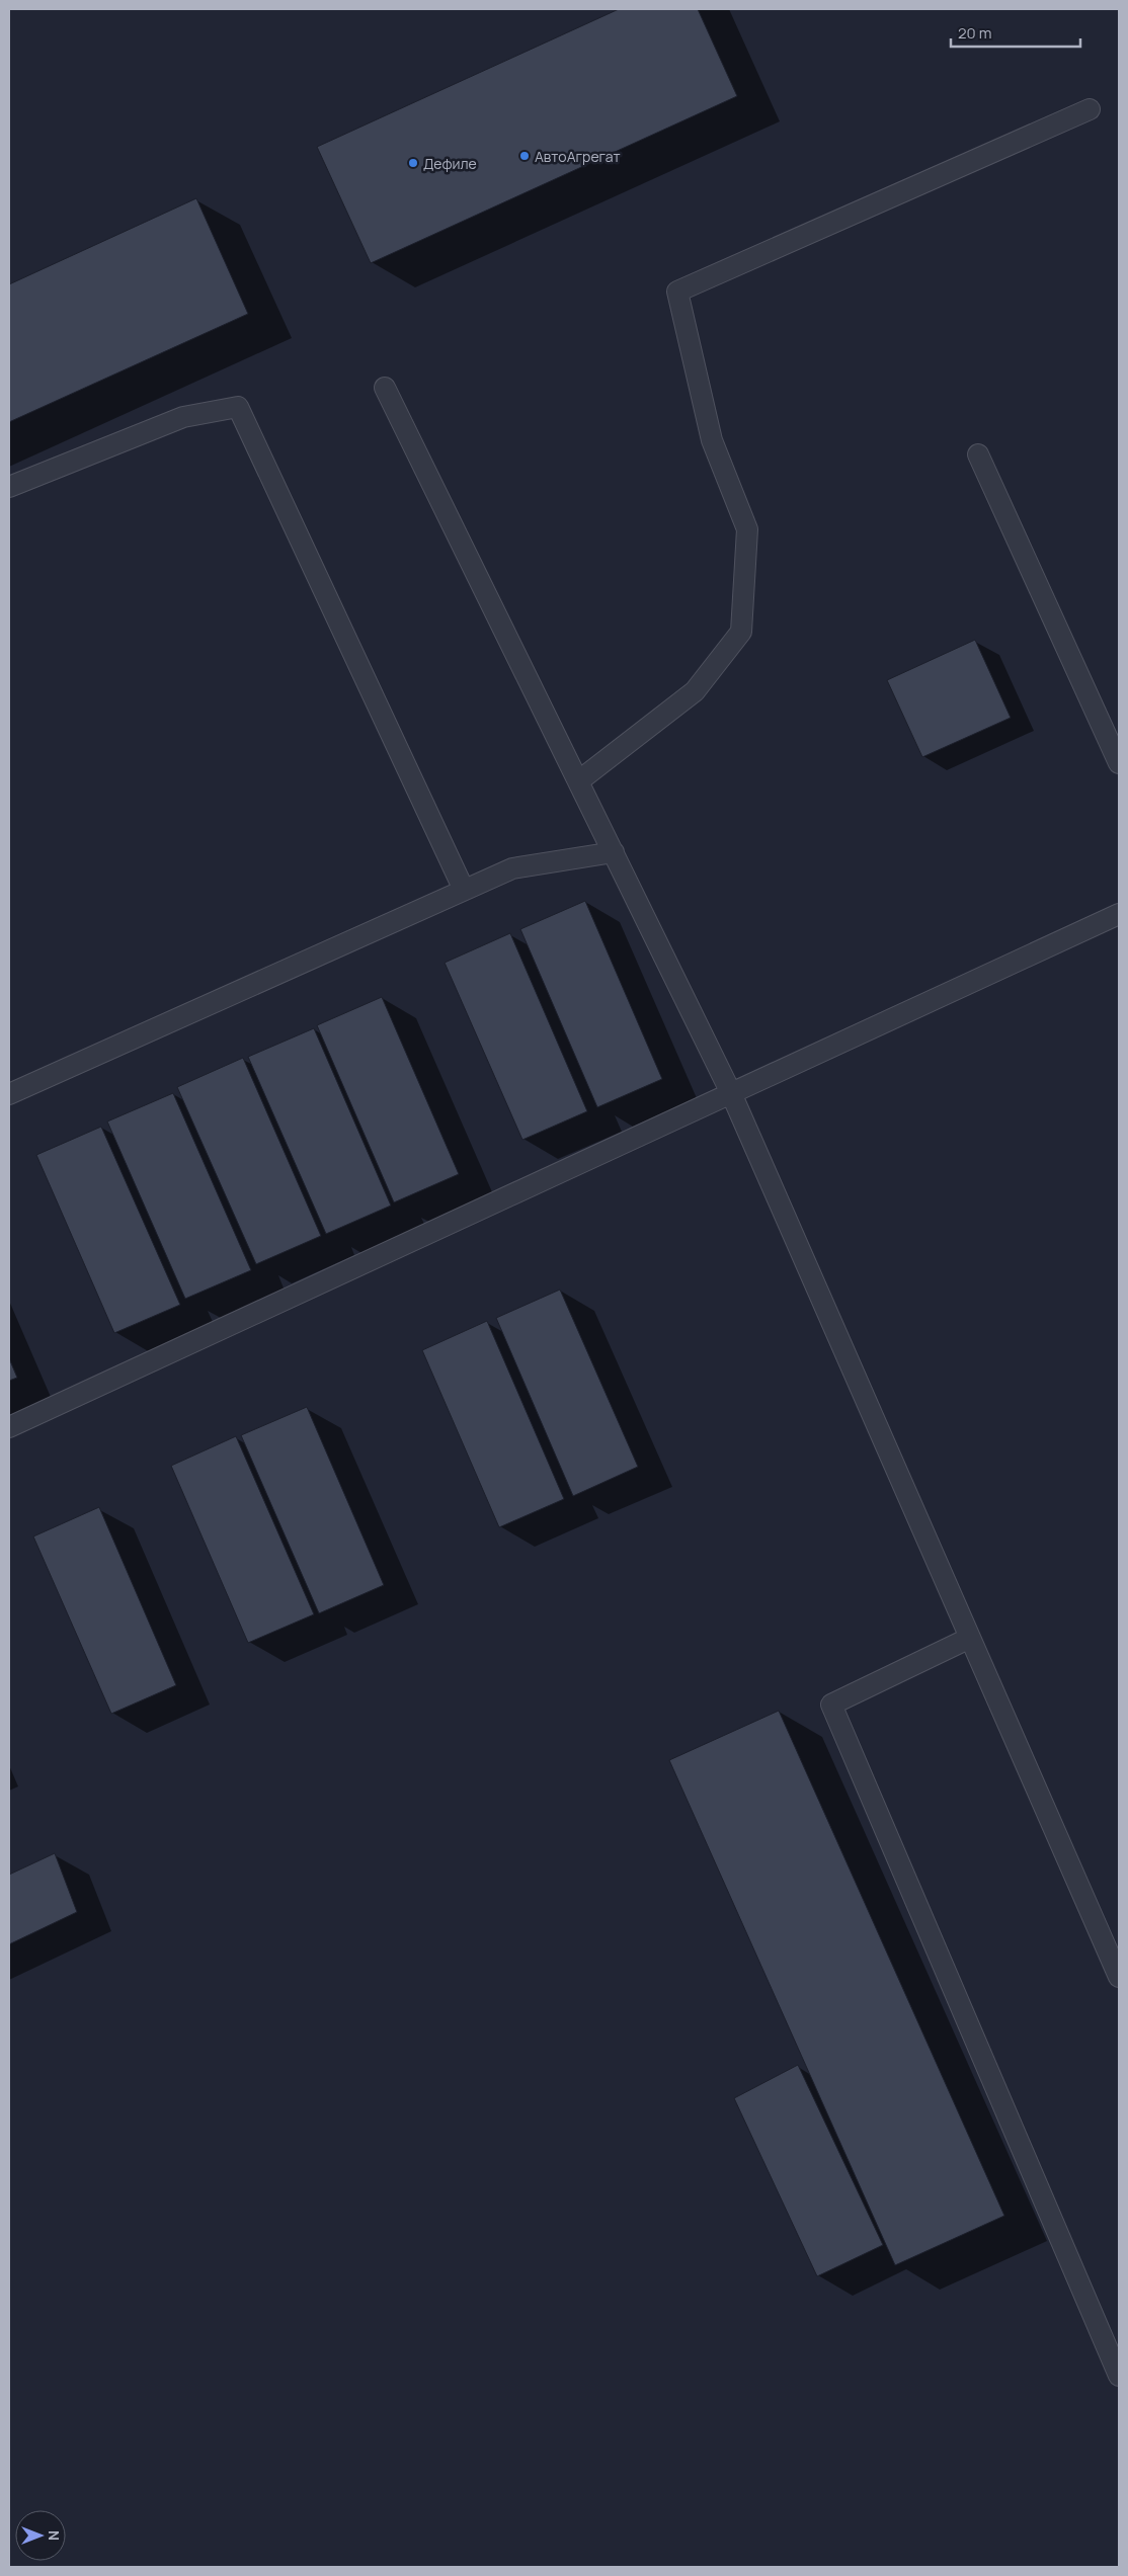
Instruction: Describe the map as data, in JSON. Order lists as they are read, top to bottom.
{
  "places": ["АвтоАгрегат", "Дефиле"],
  "scale_bar": "20 m",
  "north": "right"
}
